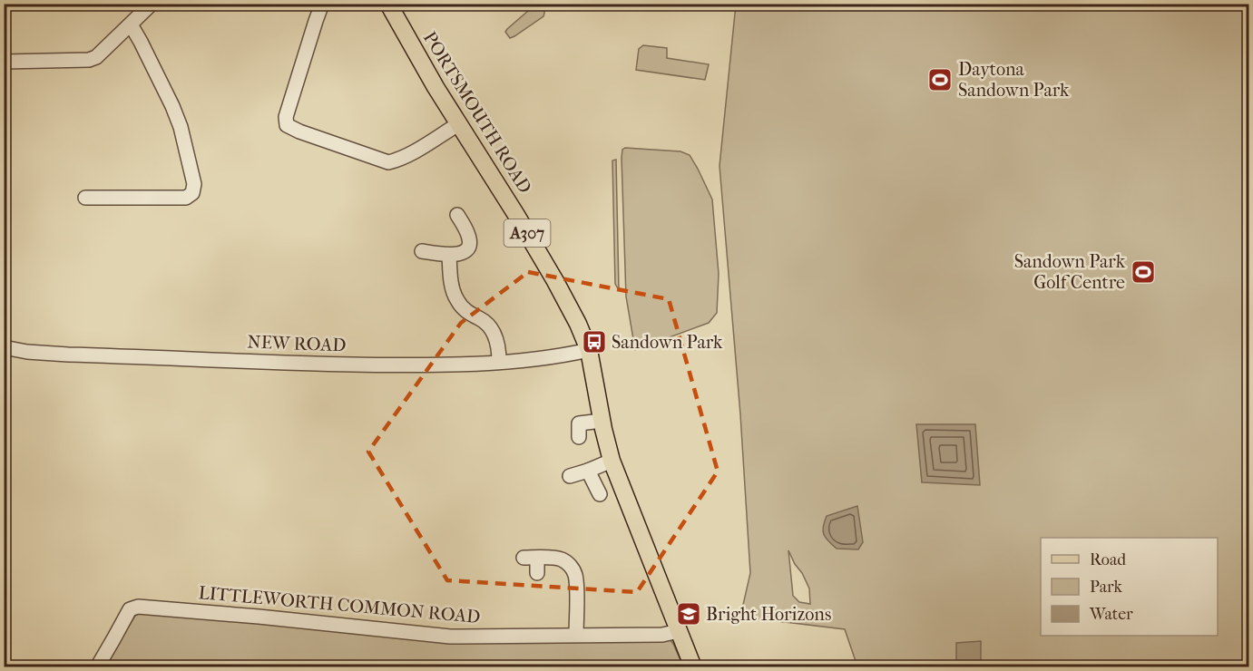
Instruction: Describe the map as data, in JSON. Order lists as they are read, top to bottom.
{
  "streets": {
    "main road": ["PORTSMOUTH ROAD", "A307"],
    "street": ["NEW ROAD", "LITTLEWORTH COMMON ROAD"]
  },
  "crossings": [
    ["PORTSMOUTH ROAD", "NEW ROAD"],
    ["PORTSMOUTH ROAD", "LITTLEWORTH COMMON ROAD"]
  ],
  "places": {
    "sports": ["Daytona Sandown Park", "Sandown Park Golf Centre"],
    "bus stop": ["Sandown Park"],
    "school or university": ["Bright Horizons"]
  },
  "legend": ["Road", "Park", "Water"]
}
